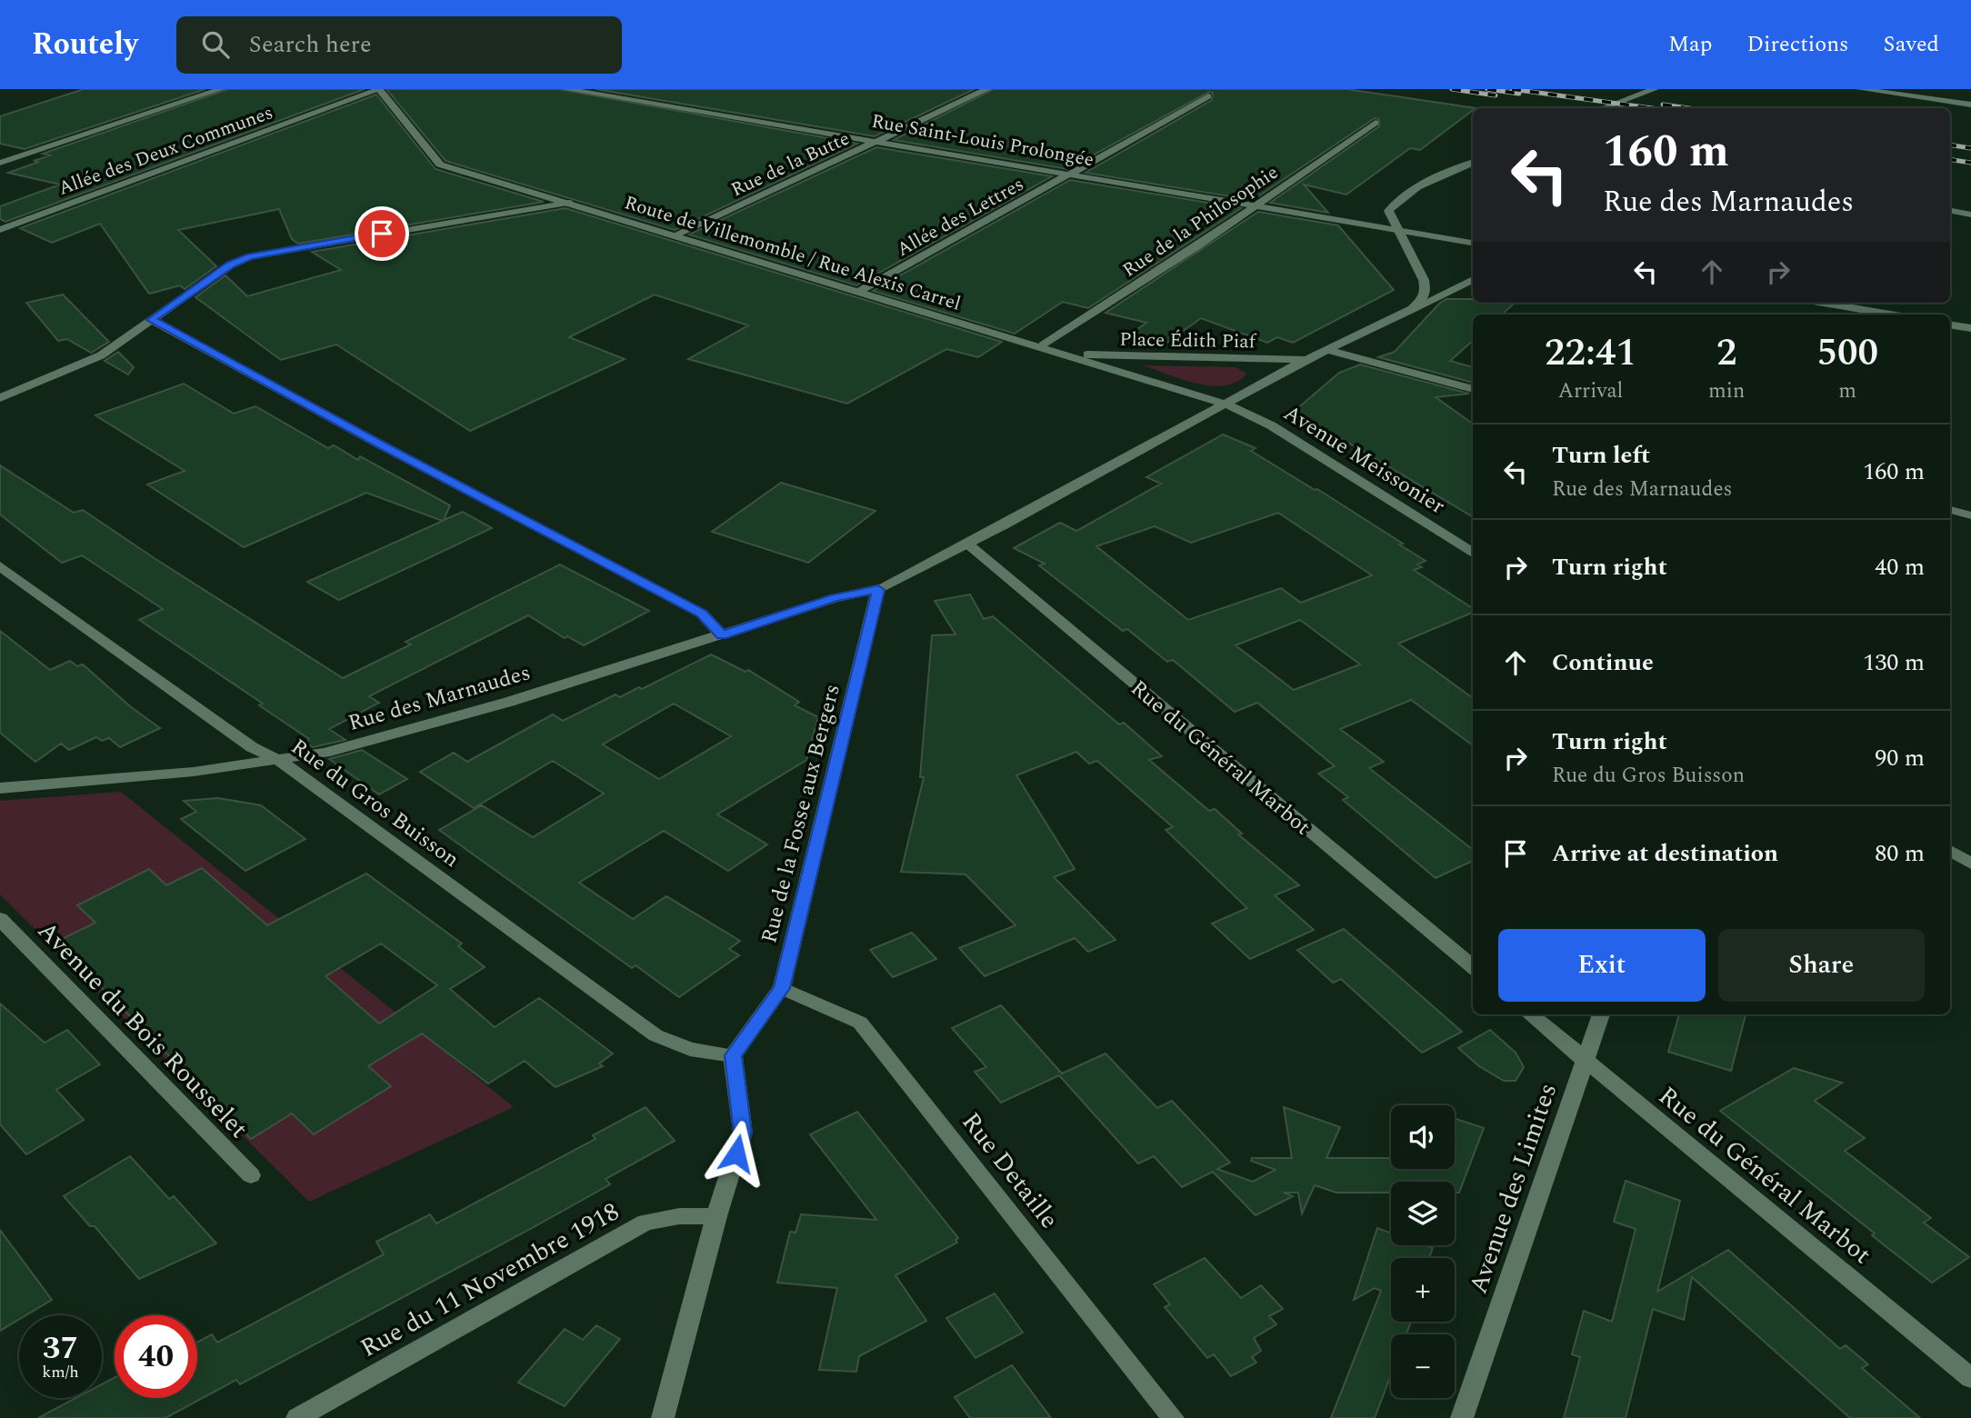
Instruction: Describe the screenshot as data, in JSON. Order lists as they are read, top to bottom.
{
  "streets": {
    "street": [
      "Rue Saint-Louis Prolongée",
      "Allée des Deux Communes",
      "Rue de la Butte",
      "Allée des Lettres",
      "Rue de la Philosophie",
      "Route de Villemomble / Rue Alexis Carrel",
      "Place Édith Piaf",
      "Avenue Meissonier",
      "Rue des Marnaudes",
      "Rue du Général Marbot",
      "Rue du Gros Buisson",
      "Rue de la Fosse aux Bergers",
      "Avenue du Bois Rousselet",
      "Rue Detaille",
      "Avenue des Limites",
      "Rue du 11 Novembre 1918"
    ]
  },
  "crossings": [
    ["Rue Saint-Louis Prolongée", "Rue de la Butte"],
    ["Rue Saint-Louis Prolongée", "Allée des Lettres"],
    ["Rue Saint-Louis Prolongée", "Rue de la Philosophie"],
    ["Allée des Deux Communes", "Route de Villemomble / Rue Alexis Carrel"],
    ["Rue de la Butte", "Route de Villemomble / Rue Alexis Carrel"],
    ["Allée des Lettres", "Route de Villemomble / Rue Alexis Carrel"],
    ["Rue de la Philosophie", "Route de Villemomble / Rue Alexis Carrel"],
    ["Route de Villemomble / Rue Alexis Carrel", "Place Édith Piaf"],
    ["Route de Villemomble / Rue Alexis Carrel", "Avenue Meissonier"],
    ["Rue des Marnaudes", "Rue du Gros Buisson"],
    ["Rue des Marnaudes", "Rue de la Fosse aux Bergers"],
    ["Rue du Général Marbot", "Avenue des Limites"],
    ["Rue du Gros Buisson", "Rue de la Fosse aux Bergers"],
    ["Rue de la Fosse aux Bergers", "Rue Detaille"]
  ],
  "page": {
    "header": "Routely",
    "search": "Search here",
    "nav": ["Map", "Directions", "Saved"],
    "turn": ["160 m", "Rue des Marnaudes"],
    "eta": [
      "22:41",
      "Arrival",
      "2",
      "min",
      "500",
      "m"
    ],
    "list": [
      {
        "name": "Turn left",
        "note": "Rue des Marnaudes",
        "value": "160 m"
      },
      {
        "name": "Turn right",
        "value": "40 m"
      },
      {
        "name": "Continue",
        "value": "130 m"
      },
      {
        "name": "Turn right",
        "note": "Rue du Gros Buisson",
        "value": "90 m"
      },
      {
        "name": "Arrive at destination",
        "value": "80 m"
      }
    ],
    "buttons": ["Exit", "Share"],
    "map_buttons": ["+", "−"],
    "speed": "37 km/h",
    "limit": "40"
  }
}
